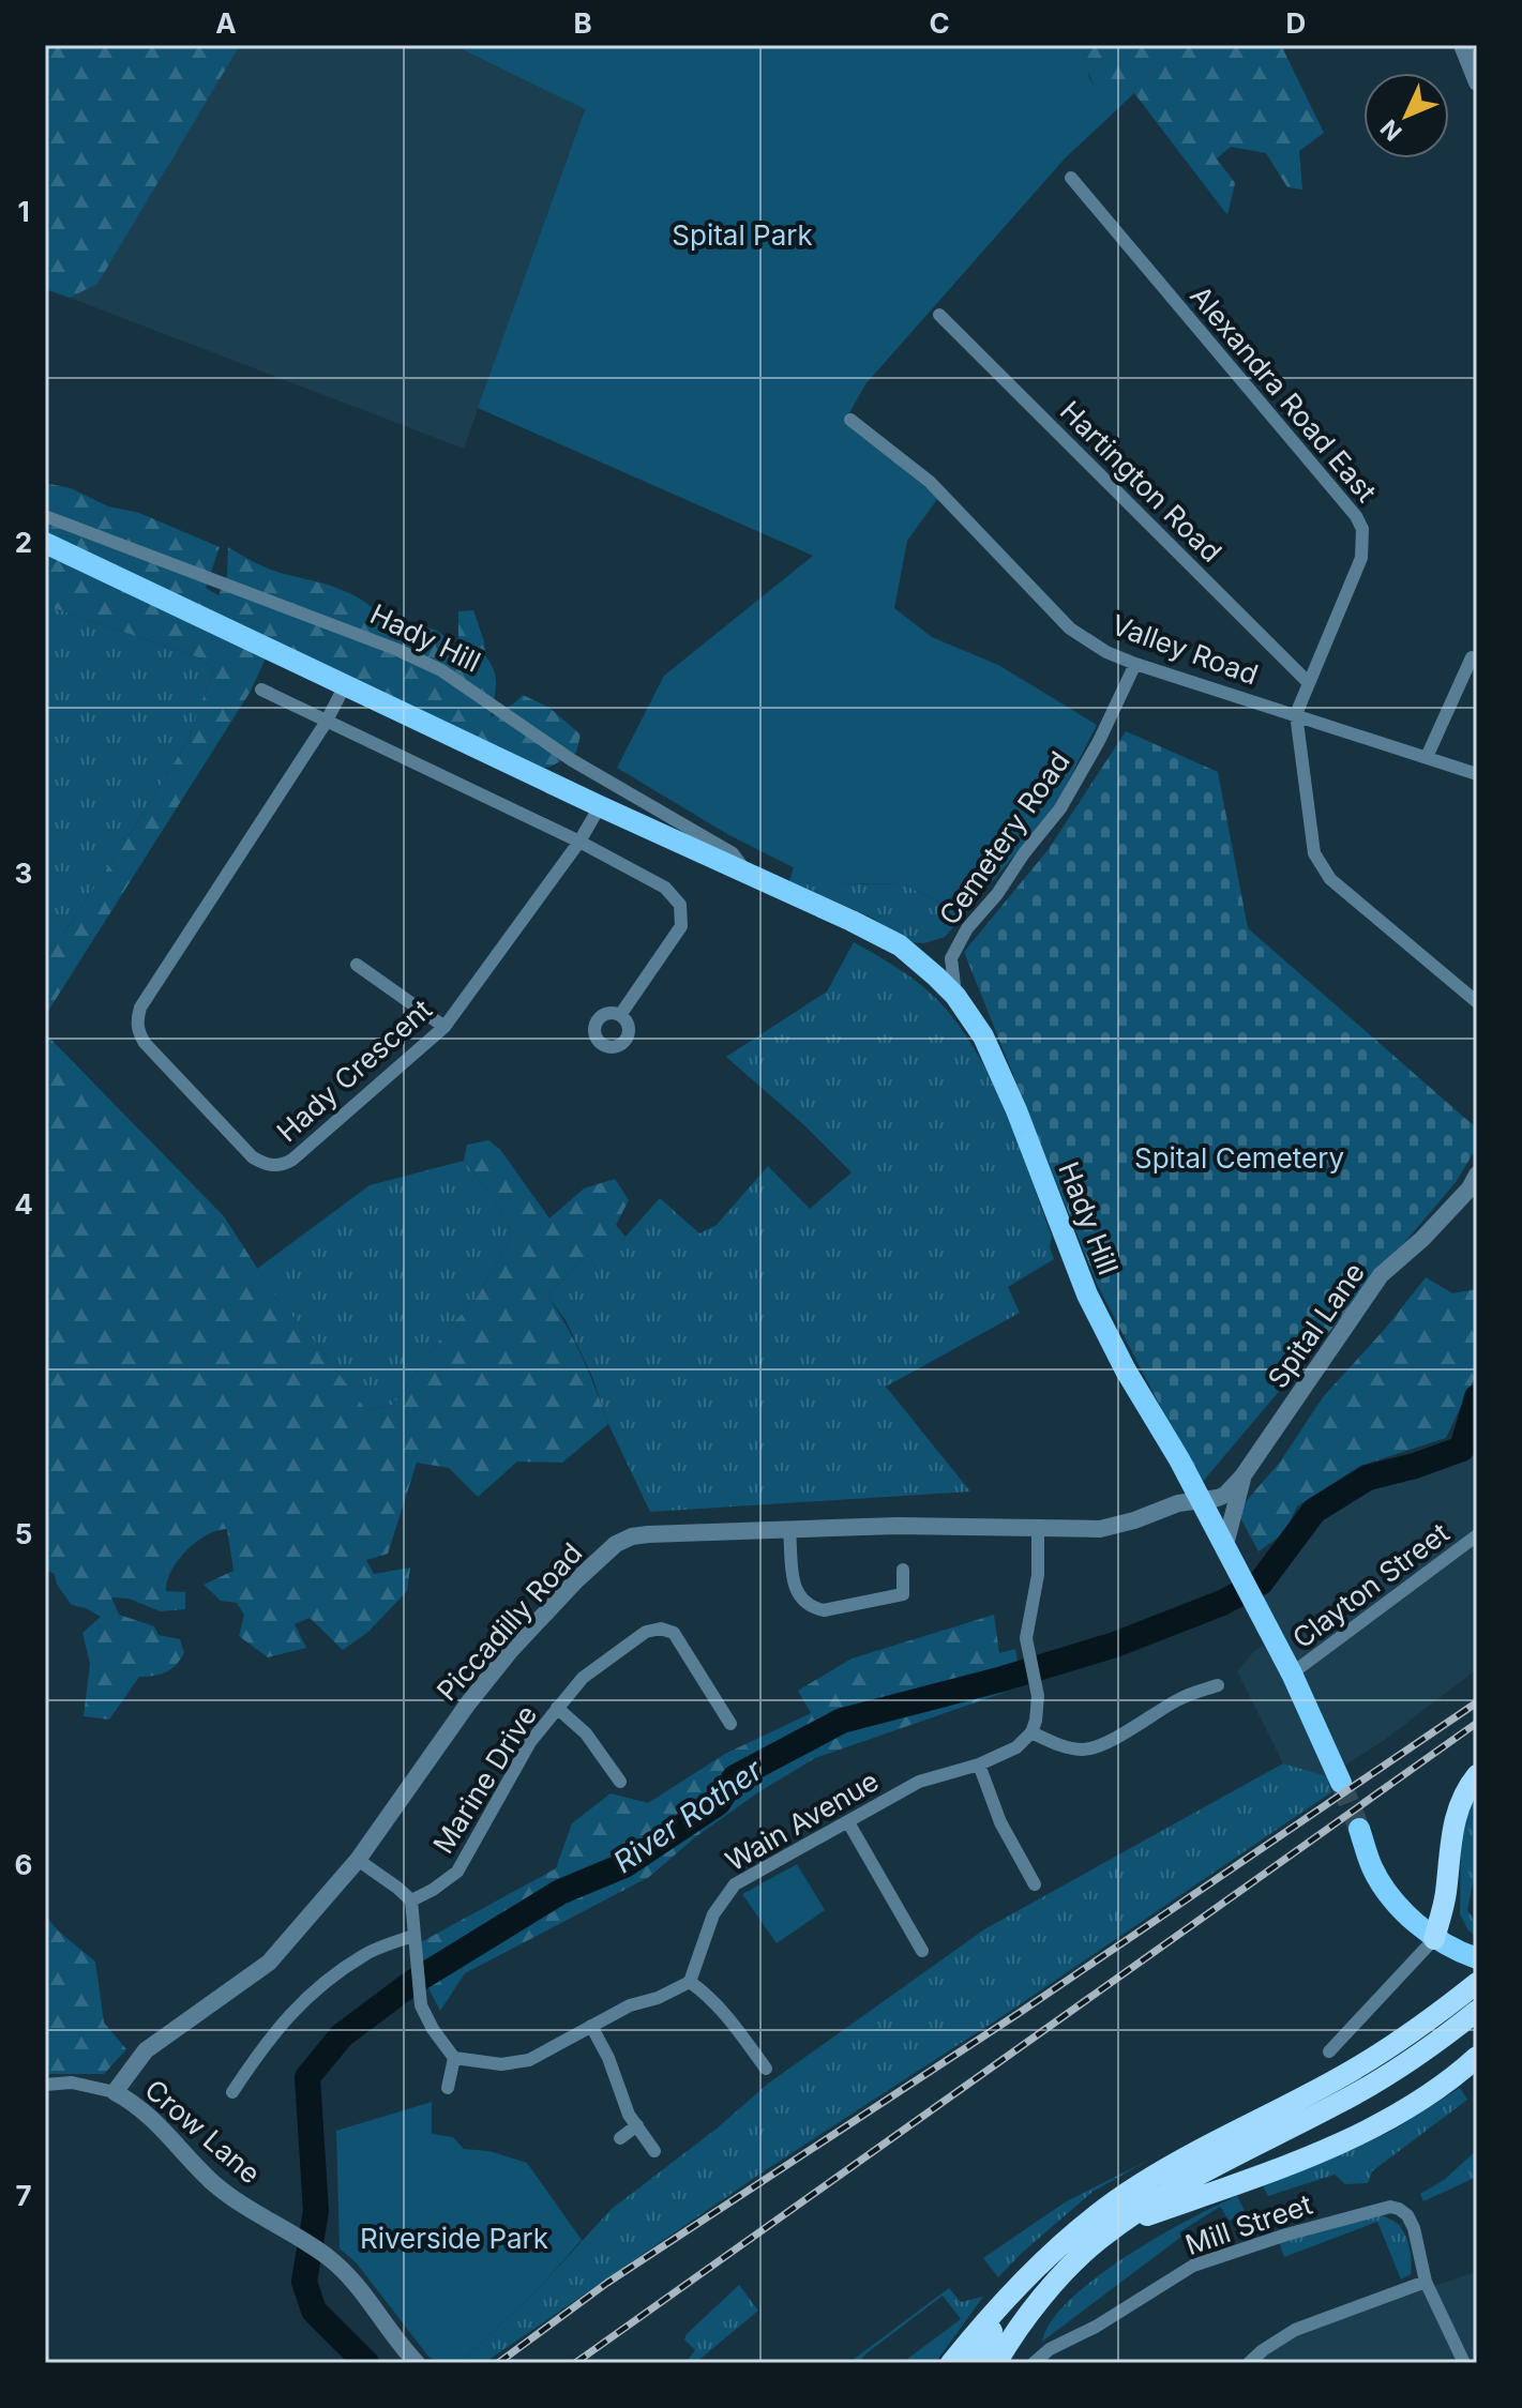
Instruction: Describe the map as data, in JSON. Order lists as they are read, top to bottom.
{
  "streets": {
    "main road": ["Hady Hill"],
    "street": [
      "Alexandra Road East",
      "Hartington Road",
      "Valley Road",
      "Cemetery Road",
      "Hady Crescent",
      "Spital Lane",
      "Clayton Street",
      "Piccadilly Road",
      "Marine Drive",
      "Wain Avenue",
      "Crow Lane",
      "Mill Street"
    ]
  },
  "crossings": [
    ["Alexandra Road East", "Hartington Road"],
    ["Alexandra Road East", "Valley Road"],
    ["Hady Hill", "Cemetery Road"],
    ["Hady Hill", "Hady Crescent"],
    ["Hady Hill", "Spital Lane"],
    ["Hady Hill", "Clayton Street"],
    ["Hady Hill", "Piccadilly Road"],
    ["Valley Road", "Cemetery Road"],
    ["Spital Lane", "Piccadilly Road"],
    ["Piccadilly Road", "Crow Lane"]
  ],
  "water": ["River Rother"],
  "parks": ["Spital Park", "Spital Cemetery", "Riverside Park"],
  "north": "bottom left",
  "grid": {
    "columns": [
      "A",
      "B",
      "C",
      "D"
    ],
    "rows": [
      "1",
      "2",
      "3",
      "4",
      "5",
      "6",
      "7"
    ]
  }
}
